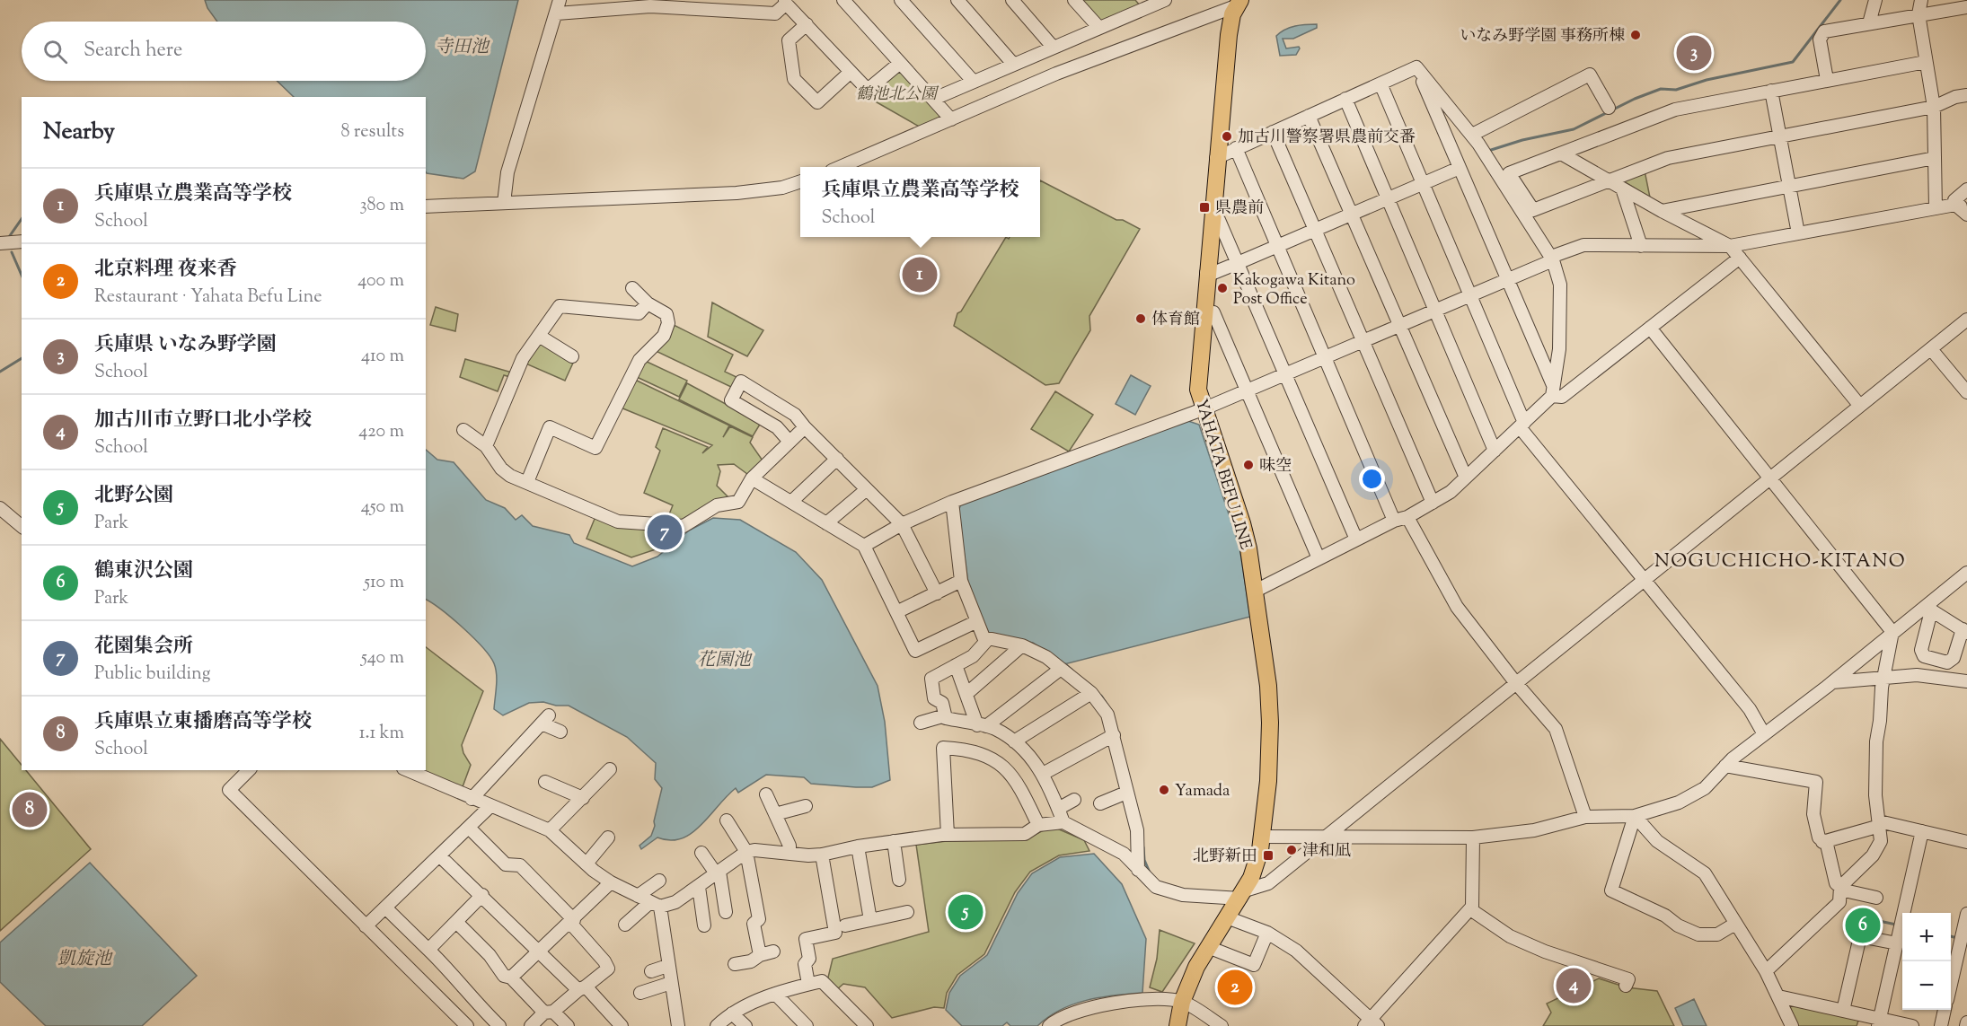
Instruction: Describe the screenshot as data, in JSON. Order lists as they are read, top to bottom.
{
  "streets": {
    "main road": ["YAHATA BEFU LINE"]
  },
  "districts": ["NOGUCHICHO-KITANO"],
  "water": ["寺田池", "花園池", "凱旋池"],
  "parks": ["鶴池北公園"],
  "places": {
    "other": [
      "いなみ野学園 事務所棟",
      "加古川警察署県農前交番",
      "Kakogawa Kitano Post Office",
      "体育館",
      "味空",
      "Yamada",
      "津和凪"
    ],
    "transit": ["県農前", "北野新田"]
  },
  "page": {
    "search": "Search here",
    "pins": [
      "3",
      "1",
      "7",
      "8",
      "5",
      "6",
      "4",
      "2"
    ],
    "heading": ["Nearby", "8 results"],
    "popup": ["兵庫県立農業高等学校", "School"],
    "list": [
      {
        "mark": "1",
        "name": "兵庫県立農業高等学校",
        "note": "School",
        "value": "380 m"
      },
      {
        "mark": "2",
        "name": "北京料理 夜来香",
        "note": "Restaurant · Yahata Befu Line",
        "value": "400 m"
      },
      {
        "mark": "3",
        "name": "兵庫県 いなみ野学園",
        "note": "School",
        "value": "410 m"
      },
      {
        "mark": "4",
        "name": "加古川市立野口北小学校",
        "note": "School",
        "value": "420 m"
      },
      {
        "mark": "5",
        "name": "北野公園",
        "note": "Park",
        "value": "450 m"
      },
      {
        "mark": "6",
        "name": "鶴東沢公園",
        "note": "Park",
        "value": "510 m"
      },
      {
        "mark": "7",
        "name": "花園集会所",
        "note": "Public building",
        "value": "540 m"
      },
      {
        "mark": "8",
        "name": "兵庫県立東播磨高等学校",
        "note": "School",
        "value": "1.1 km"
      }
    ],
    "map_buttons": ["+", "−"]
  }
}
